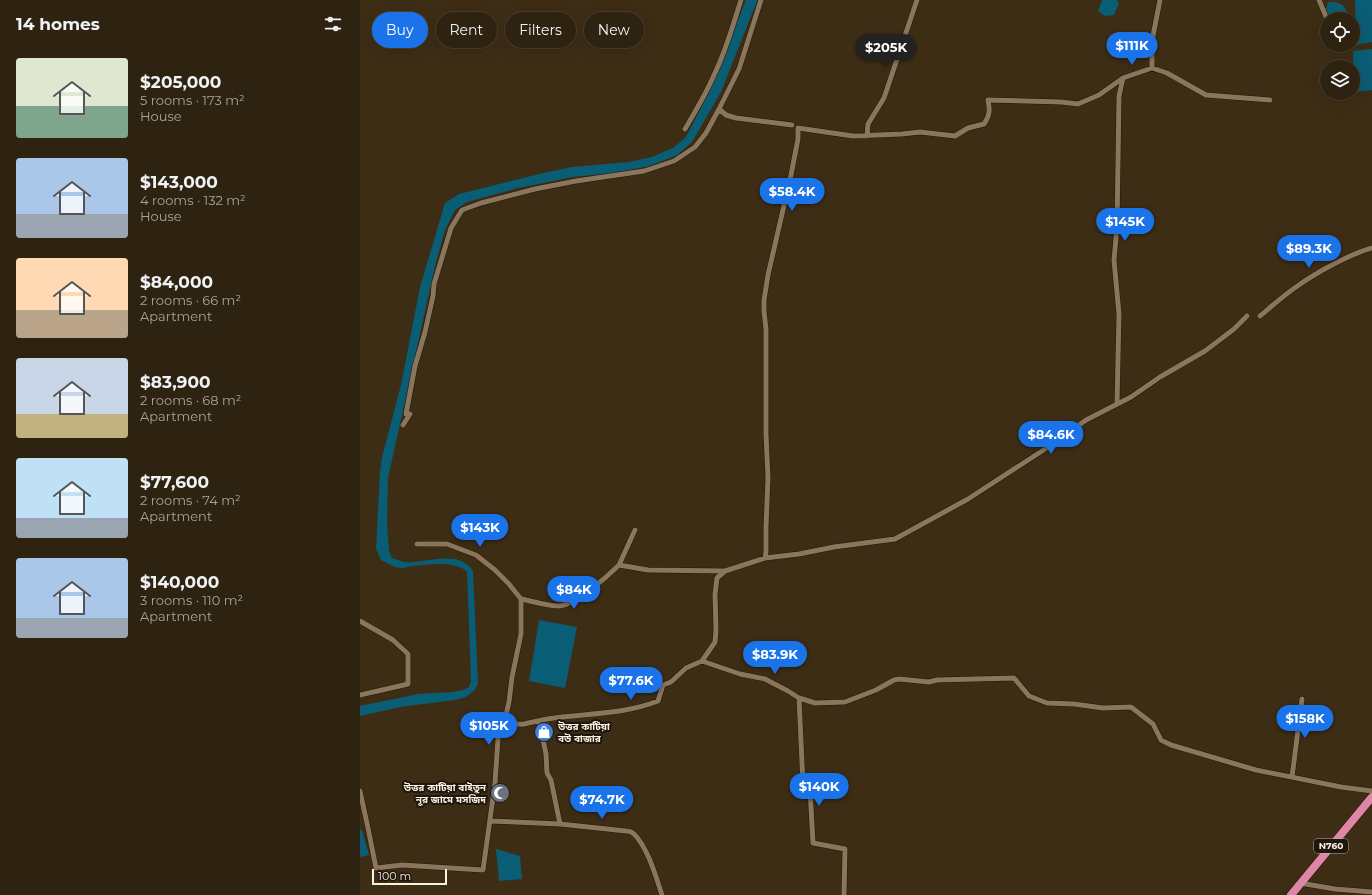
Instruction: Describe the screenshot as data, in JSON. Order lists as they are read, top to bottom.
{
  "streets": {
    "highway": ["N760"]
  },
  "places": {
    "shop": ["উত্তর কাটিয়া বউ বাজার"],
    "mosque": ["উত্তর কাটিয়া বাইতুন নূর জামে মসজিদ"]
  },
  "scale_bar": "100 m",
  "page": {
    "heading": "14 homes",
    "chip": [
      "Buy",
      "Rent",
      "Filters",
      "New"
    ],
    "price": [
      "$111K",
      "$205K",
      "$58.4K",
      "$145K",
      "$89.3K",
      "$84.6K",
      "$143K",
      "$84K",
      "$83.9K",
      "$77.6K",
      "$158K",
      "$105K",
      "$140K",
      "$74.7K"
    ],
    "list": [
      {
        "name": "$205,000",
        "note": "5 rooms · 173 m² · House"
      },
      {
        "name": "$143,000",
        "note": "4 rooms · 132 m² · House"
      },
      {
        "name": "$84,000",
        "note": "2 rooms · 66 m² · Apartment"
      },
      {
        "name": "$83,900",
        "note": "2 rooms · 68 m² · Apartment"
      },
      {
        "name": "$77,600",
        "note": "2 rooms · 74 m² · Apartment"
      },
      {
        "name": "$140,000",
        "note": "3 rooms · 110 m² · Apartment"
      }
    ],
    "scale": "100 m"
  }
}
